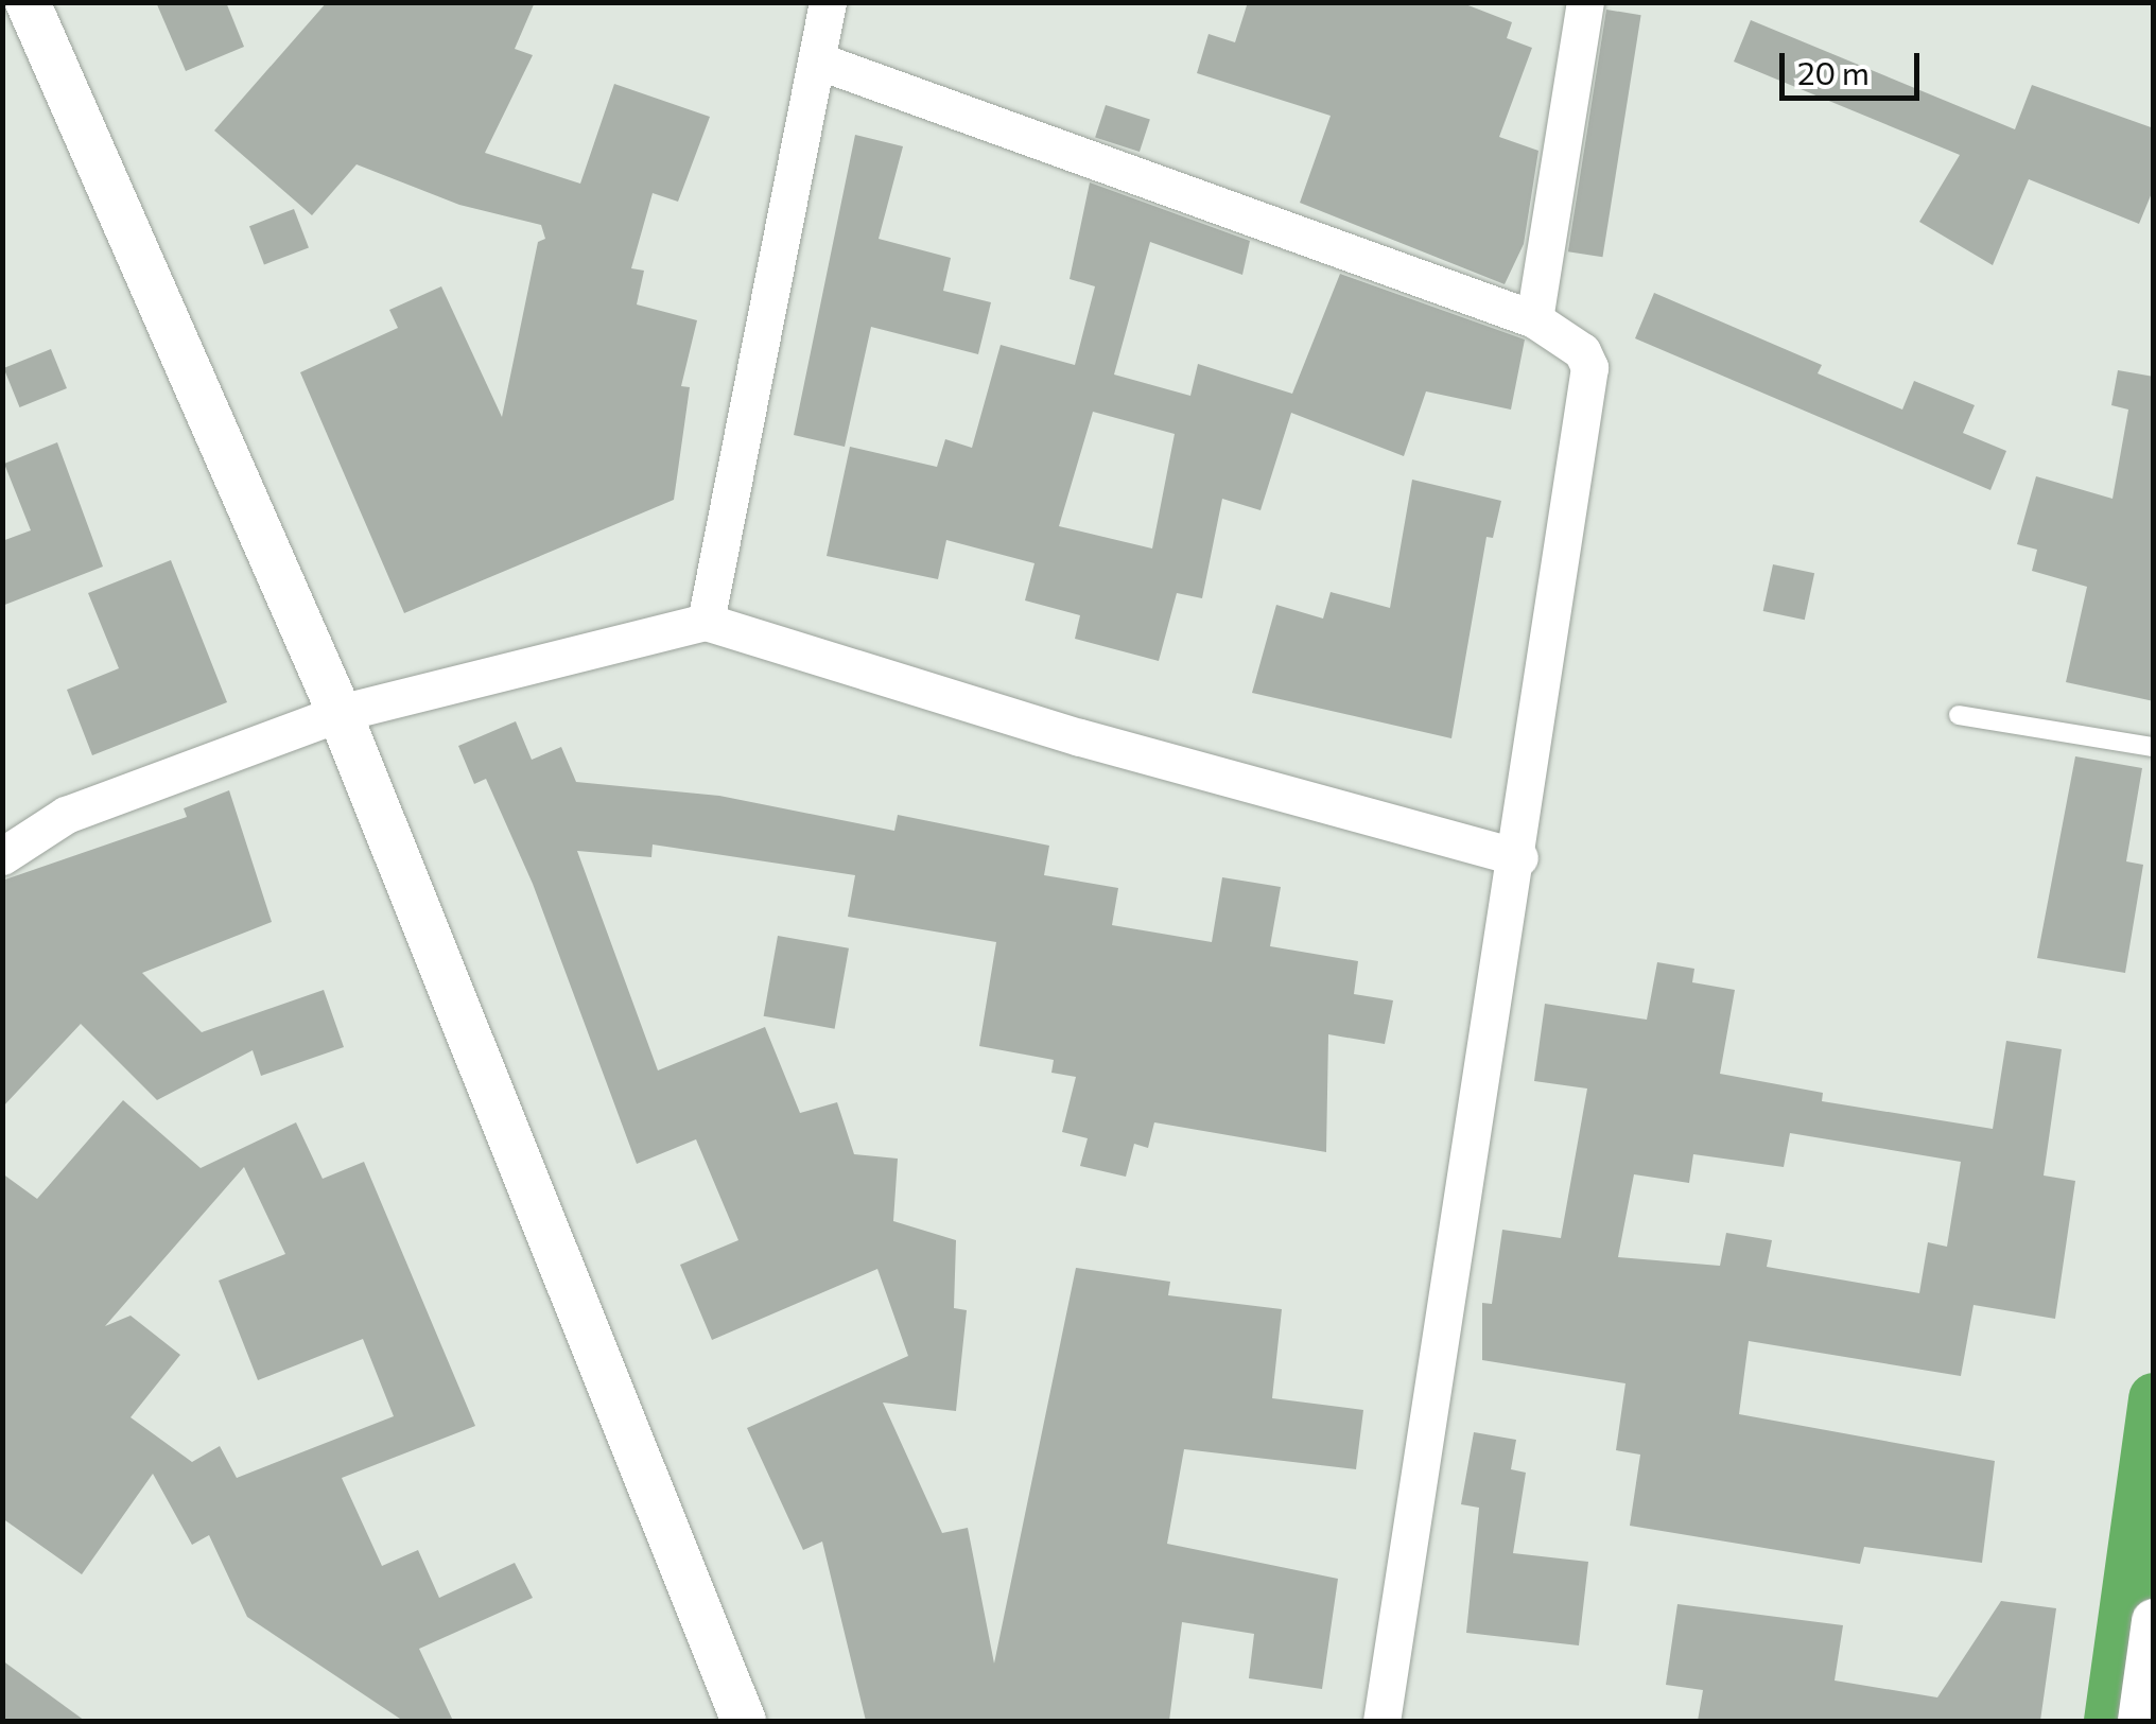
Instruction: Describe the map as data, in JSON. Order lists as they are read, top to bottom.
{
  "scale_bar": "20 m"
}
